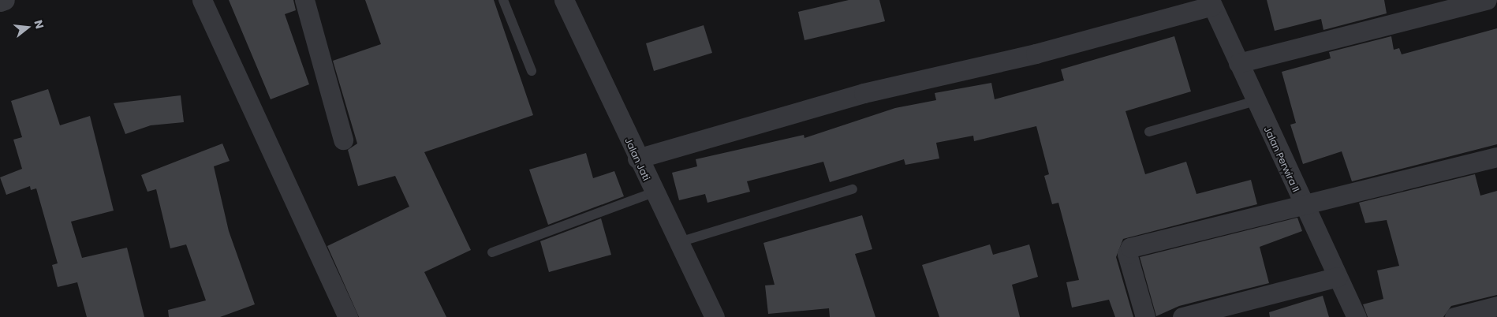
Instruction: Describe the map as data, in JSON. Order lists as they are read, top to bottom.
{
  "streets": {
    "street": ["Jalan Jati", "Jalan Perwira II"]
  },
  "north": "right"
}
